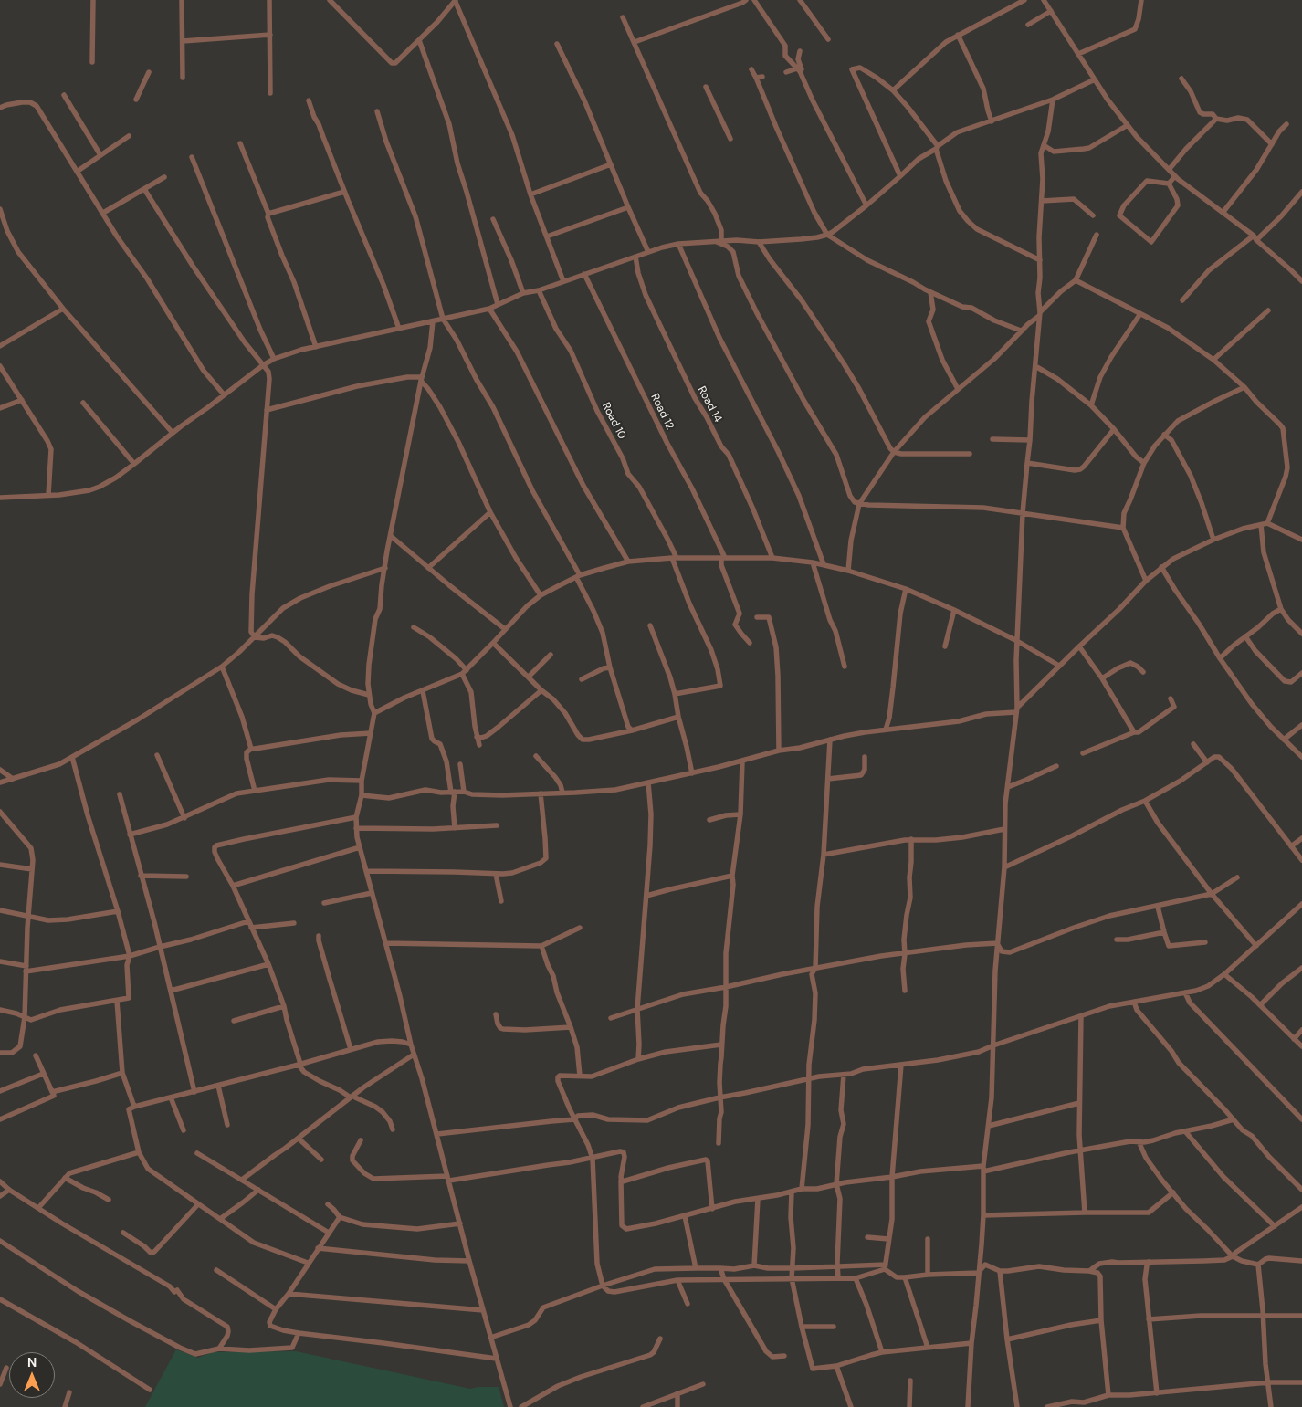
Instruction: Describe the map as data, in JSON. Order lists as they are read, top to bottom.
{
  "streets": {
    "street": ["Road 14", "Road 12", "Road 10"]
  },
  "north": "top"
}
